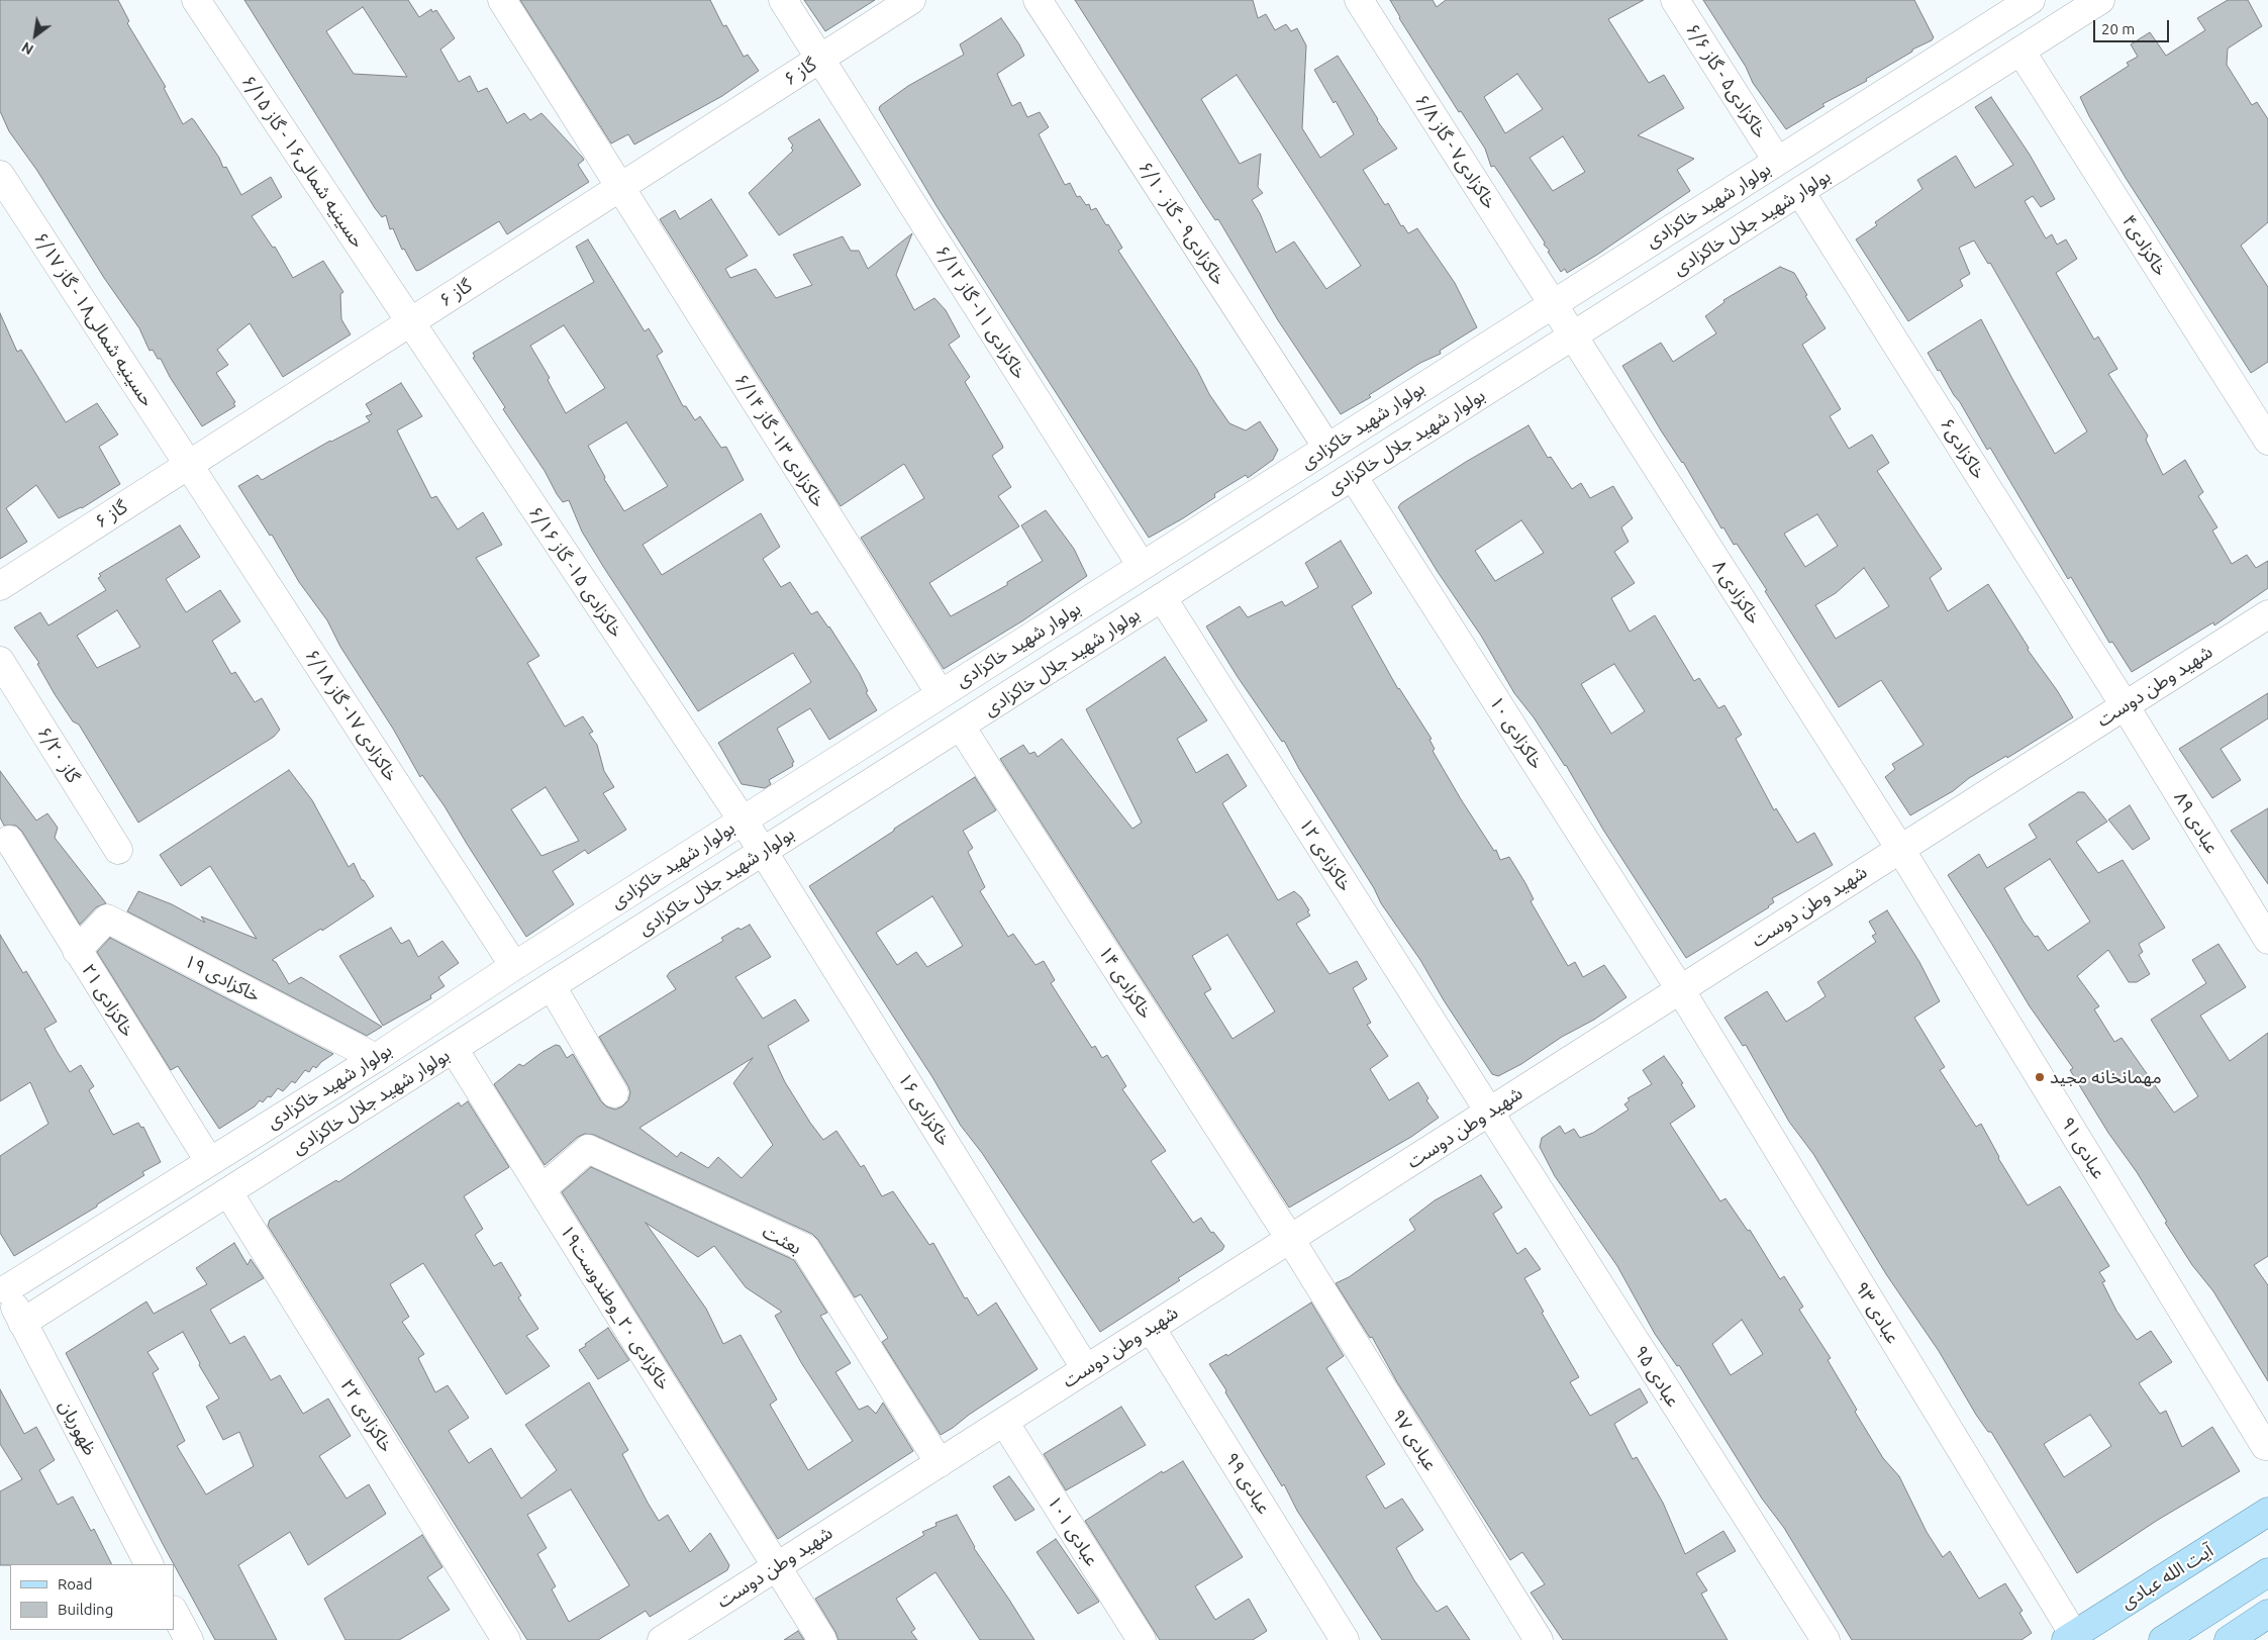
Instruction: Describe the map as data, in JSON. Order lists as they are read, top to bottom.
{
  "streets": {
    "main road": ["آیت الله عبادی"],
    "street": [
      "گاز ۶",
      "خاکزادی۵ - گاز ۶/۶",
      "خاکزادی۷ - گاز ۶/۸",
      "حسینیه شمالی۱۶ - گاز ۶/۱۵",
      "بولوار شهید خاکزادی",
      "بولوار شهید جلال خاکزادی",
      "خاکزادی۹ - گاز ۶/۱۰",
      "خاکزادی۴",
      "خاکزادی ۱۱- گاز ۶/۱۲",
      "حسینیه شمالی۱۸ - گاز ۶/۱۷",
      "خاکزادی ۱۳- گاز ۶/۱۴",
      "خاکزادی۶",
      "خاکزادی ۱۵- گاز ۶/۱۶",
      "خاکزادی ۸",
      "شهید وطن دوست",
      "خاکزادی ۱۷- گاز ۶/۱۸",
      "خاکزادی ۱۰",
      "گاز ۶/۲۰",
      "عبادی ۸۹",
      "خاکزادی ۱۲",
      "خاکزادی ۱۹",
      "خاکزادی ۱۴",
      "خاکزادی ۲۱",
      "خاکزادی ۱۶",
      "عبادی ۹۱",
      "بعثت",
      "خاکزادی ۲۰_وطندوست۱۹",
      "عبادی ۹۳",
      "عبادی ۹۵",
      "خاکزادی ۲۲",
      "ظهوریان",
      "عبادی ۹۷",
      "عبادی ۹۹",
      "عبادی ۱۰۱"
    ]
  },
  "crossings": [
    ["گاز ۶", "حسینیه شمالی۱۶ - گاز ۶/۱۵"],
    ["گاز ۶", "خاکزادی ۱۱- گاز ۶/۱۲"],
    ["گاز ۶", "حسینیه شمالی۱۸ - گاز ۶/۱۷"],
    ["گاز ۶", "خاکزادی ۱۳- گاز ۶/۱۴"],
    ["گاز ۶", "خاکزادی ۱۵- گاز ۶/۱۶"],
    ["گاز ۶", "خاکزادی ۱۷- گاز ۶/۱۸"],
    ["خاکزادی۵ - گاز ۶/۶", "بولوار شهید خاکزادی"],
    ["خاکزادی۷ - گاز ۶/۸", "بولوار شهید خاکزادی"],
    ["خاکزادی۷ - گاز ۶/۸", "بولوار شهید جلال خاکزادی"],
    ["خاکزادی۷ - گاز ۶/۸", "خاکزادی ۸"],
    ["حسینیه شمالی۱۶ - گاز ۶/۱۵", "خاکزادی ۱۵- گاز ۶/۱۶"],
    ["بولوار شهید خاکزادی", "خاکزادی۹ - گاز ۶/۱۰"],
    ["بولوار شهید خاکزادی", "خاکزادی ۱۱- گاز ۶/۱۲"],
    ["بولوار شهید خاکزادی", "خاکزادی ۱۳- گاز ۶/۱۴"],
    ["بولوار شهید خاکزادی", "خاکزادی ۱۵- گاز ۶/۱۶"],
    ["بولوار شهید خاکزادی", "خاکزادی ۱۷- گاز ۶/۱۸"],
    ["بولوار شهید خاکزادی", "خاکزادی ۱۹"],
    ["بولوار شهید خاکزادی", "خاکزادی ۲۱"],
    ["بولوار شهید خاکزادی", "ظهوریان"],
    ["بولوار شهید جلال خاکزادی", "خاکزادی۴"],
    ["بولوار شهید جلال خاکزادی", "خاکزادی۶"],
    ["بولوار شهید جلال خاکزادی", "خاکزادی ۱۵- گاز ۶/۱۶"],
    ["بولوار شهید جلال خاکزادی", "خاکزادی ۸"],
    ["بولوار شهید جلال خاکزادی", "خاکزادی ۱۰"],
    ["بولوار شهید جلال خاکزادی", "خاکزادی ۱۲"],
    ["بولوار شهید جلال خاکزادی", "خاکزادی ۱۴"],
    ["بولوار شهید جلال خاکزادی", "خاکزادی ۱۶"],
    ["بولوار شهید جلال خاکزادی", "خاکزادی ۲۰_وطندوست۱۹"],
    ["بولوار شهید جلال خاکزادی", "خاکزادی ۲۲"],
    ["بولوار شهید جلال خاکزادی", "ظهوریان"],
    ["حسینیه شمالی۱۸ - گاز ۶/۱۷", "خاکزادی ۱۷- گاز ۶/۱۸"],
    ["خاکزادی۶", "شهید وطن دوست"],
    ["خاکزادی۶", "عبادی ۸۹"],
    ["خاکزادی ۱۵- گاز ۶/۱۶", "خاکزادی ۱۶"],
    ["خاکزادی ۸", "شهید وطن دوست"],
    ["خاکزادی ۸", "عبادی ۹۱"],
    ["شهید وطن دوست", "خاکزادی ۱۰"],
    ["شهید وطن دوست", "عبادی ۸۹"],
    ["شهید وطن دوست", "خاکزادی ۱۲"],
    ["شهید وطن دوست", "خاکزادی ۱۴"],
    ["شهید وطن دوست", "خاکزادی ۱۶"],
    ["شهید وطن دوست", "عبادی ۹۱"],
    ["شهید وطن دوست", "بعثت"],
    ["شهید وطن دوست", "خاکزادی ۲۰_وطندوست۱۹"],
    ["شهید وطن دوست", "عبادی ۹۳"],
    ["شهید وطن دوست", "عبادی ۹۵"],
    ["شهید وطن دوست", "عبادی ۹۷"],
    ["شهید وطن دوست", "عبادی ۹۹"],
    ["شهید وطن دوست", "عبادی ۱۰۱"],
    ["خاکزادی ۱۰", "عبادی ۹۳"],
    ["خاکزادی ۱۲", "عبادی ۹۵"],
    ["خاکزادی ۱۹", "خاکزادی ۲۱"],
    ["خاکزادی ۱۴", "عبادی ۹۷"],
    ["بعثت", "خاکزادی ۲۰_وطندوست۱۹"],
    ["عبادی ۹۳", "آیت الله عبادی"]
  ],
  "places": ["مهمانخانه مجید"],
  "legend": ["Road", "Building"],
  "scale_bar": "20 m",
  "north": "bottom left"
}
